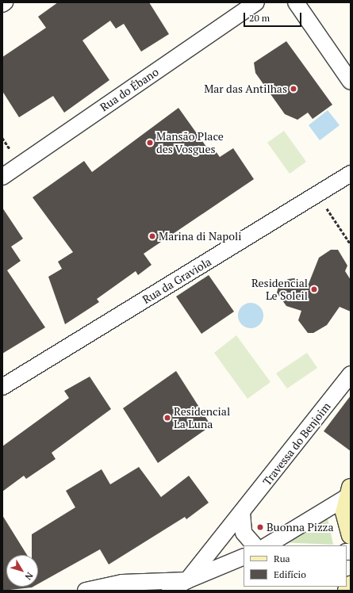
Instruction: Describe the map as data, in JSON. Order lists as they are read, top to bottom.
{
  "streets": {
    "street": ["Rua do Ébano", "Rua da Graviola", "Travessa do Benjoim"]
  },
  "places": [
    "Mar das Antilhas",
    "Mansão Place des Vosgues",
    "Marina di Napoli",
    "Residencial Le Soleil",
    "Residencial La Luna",
    "Buonna Pizza"
  ],
  "legend": ["Rua", "Edifício"],
  "scale_bar": "20 m",
  "north": "bottom right"
}
